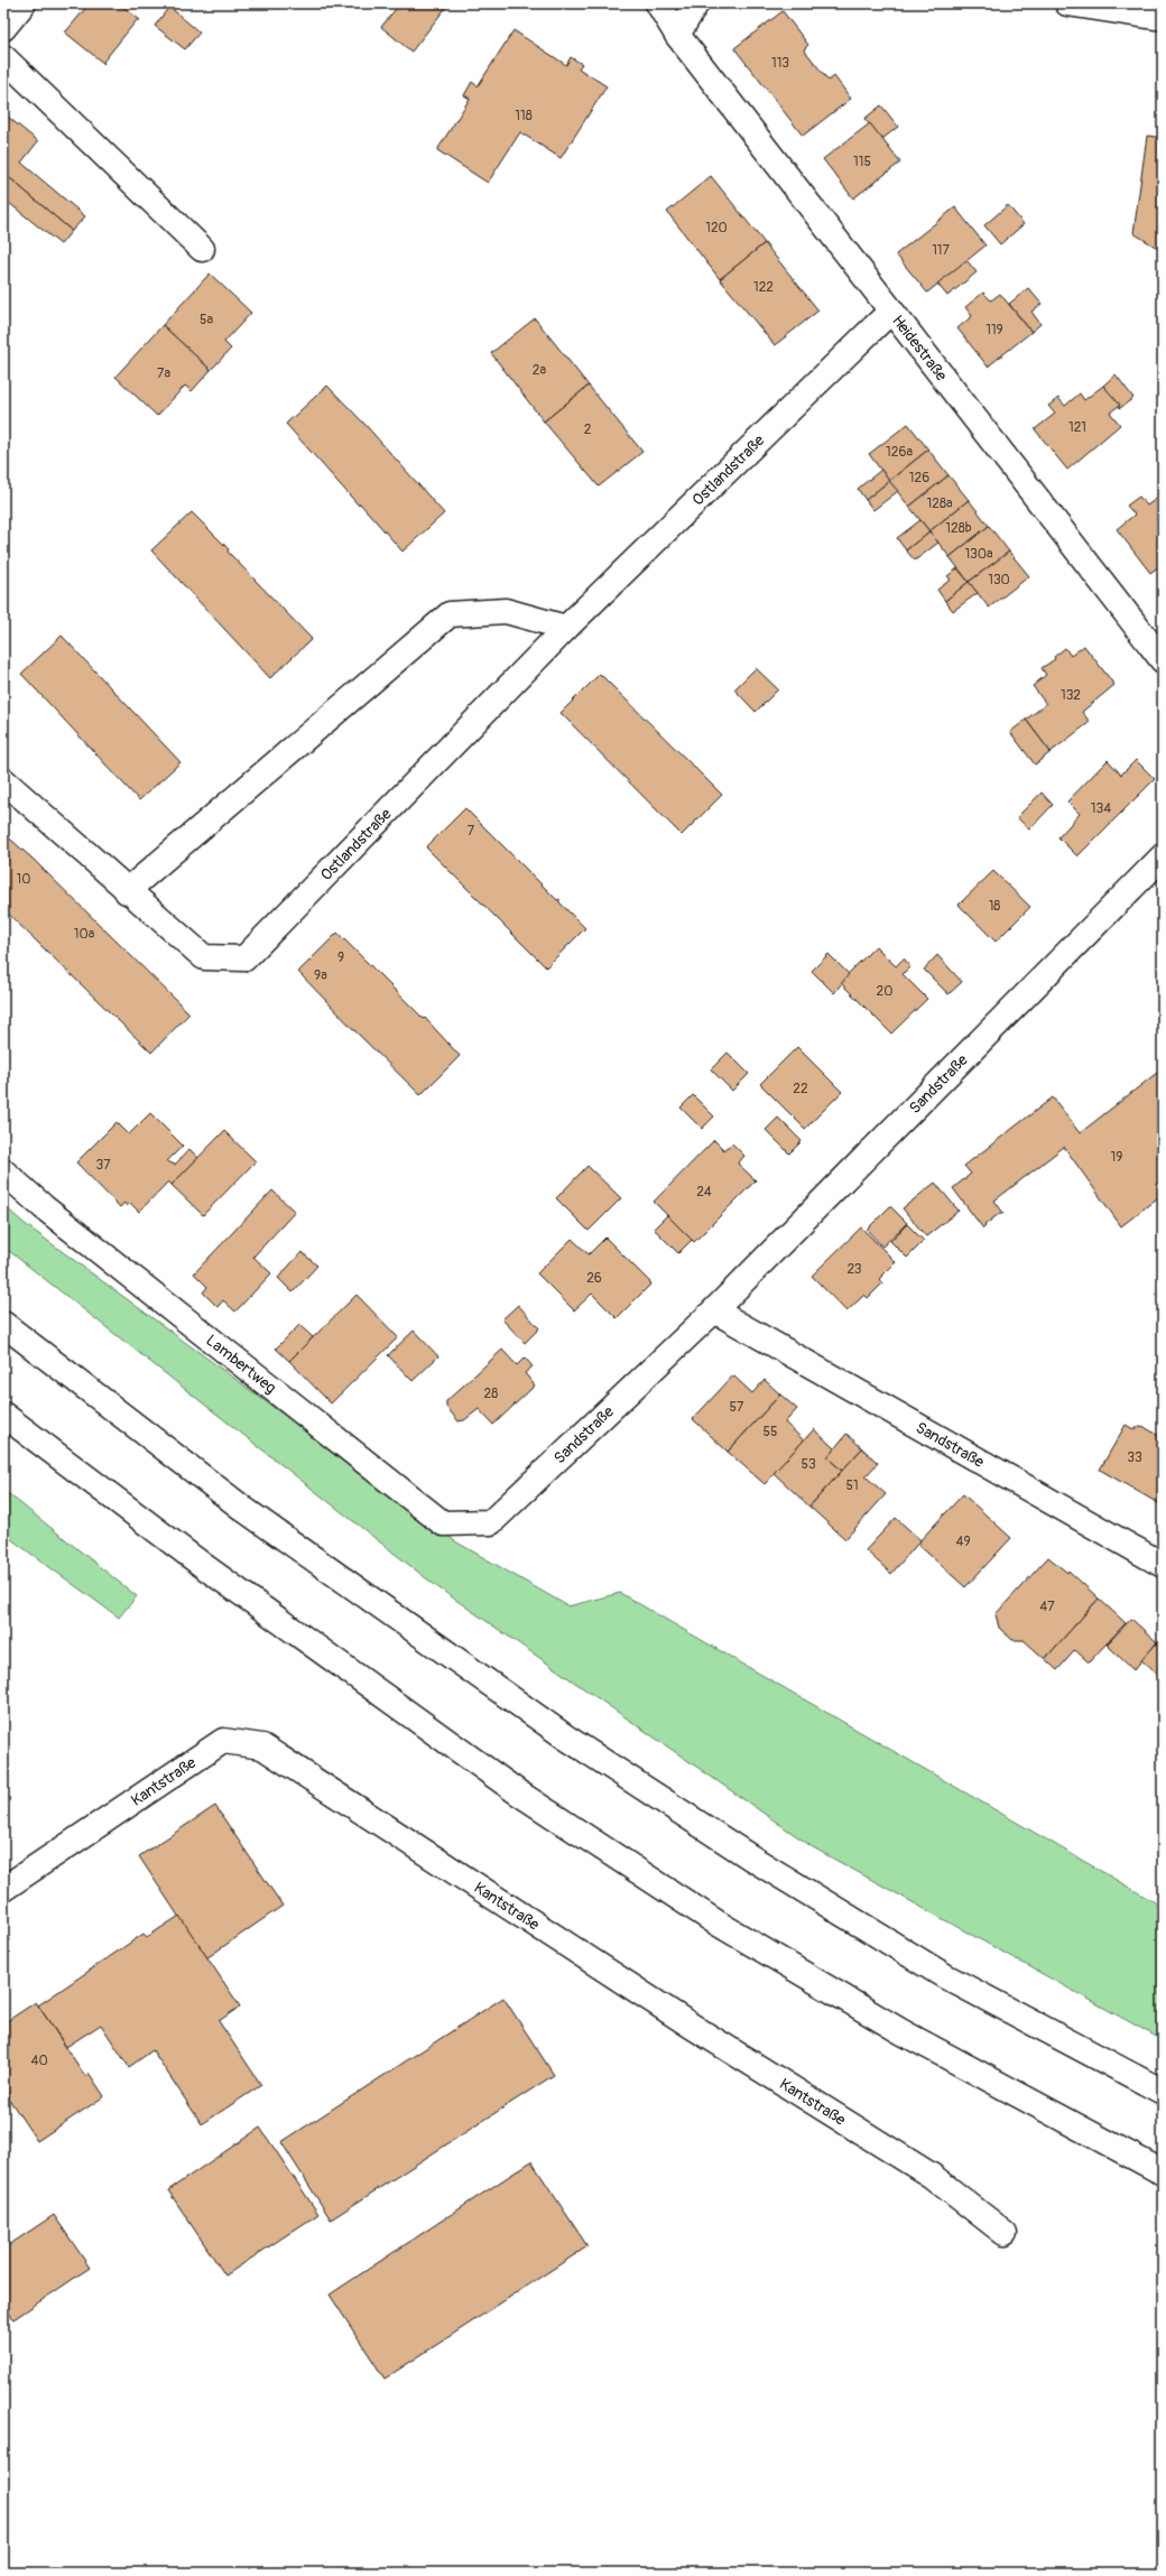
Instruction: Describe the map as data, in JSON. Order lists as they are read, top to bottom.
{
  "streets": {
    "main road": [
      "Heidestraße",
      "Ostlandstraße",
      "Sandstraße",
      "Lambertweg",
      "Kantstraße"
    ]
  },
  "crossings": [
    ["Heidestraße", "Ostlandstraße"],
    ["Sandstraße", "Lambertweg"]
  ],
  "house_numbers": [
    "113",
    "118",
    "115",
    "120",
    "117",
    "122",
    "5a",
    "119",
    "2a",
    "7a",
    "121",
    "2",
    "126a",
    "126",
    "128a",
    "128b",
    "130a",
    "130",
    "132",
    "134",
    "7",
    "10",
    "18",
    "10a",
    "9",
    "9a",
    "20",
    "22",
    "19",
    "37",
    "24",
    "23",
    "26",
    "28",
    "57",
    "55",
    "33",
    "53",
    "51",
    "49",
    "47",
    "40"
  ]
}
